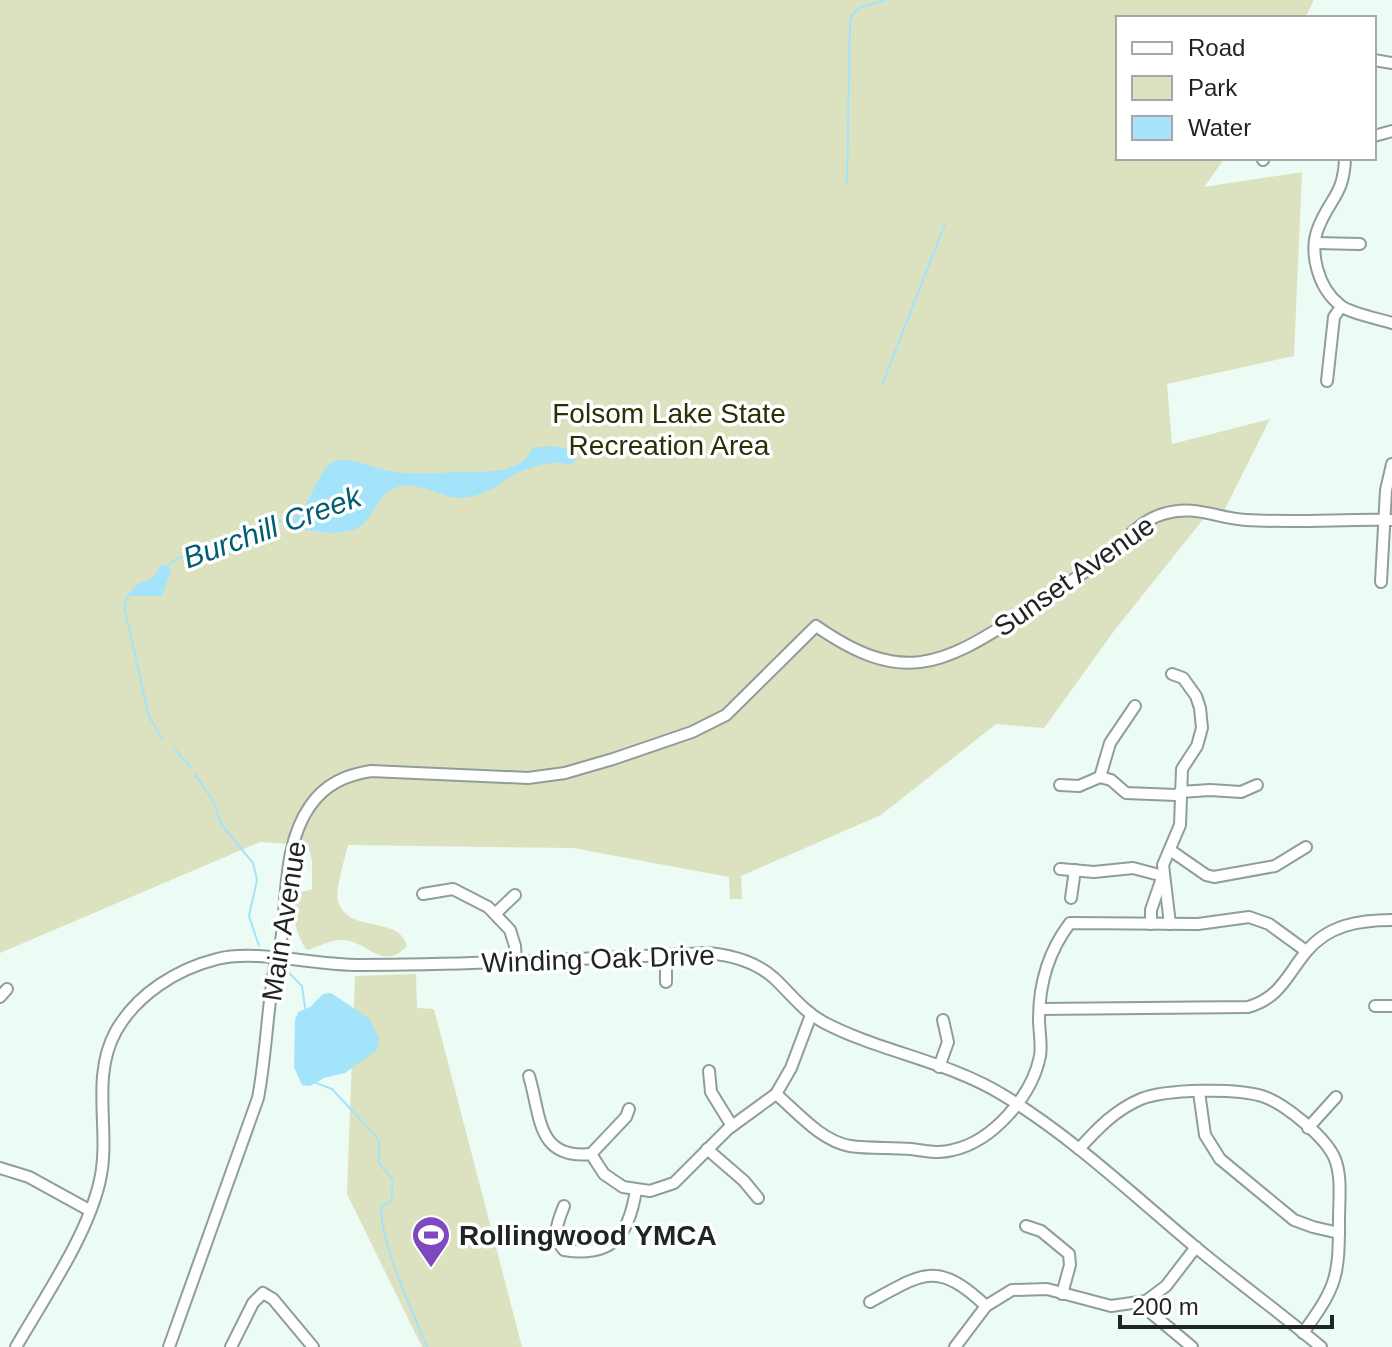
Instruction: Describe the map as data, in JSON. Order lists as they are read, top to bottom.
{
  "streets": {
    "street": ["Sunset Avenue", "Main Avenue", "Winding Oak Drive"]
  },
  "crossings": [
    ["Sunset Avenue", "Main Avenue"],
    ["Main Avenue", "Winding Oak Drive"]
  ],
  "water": ["Burchill Creek"],
  "parks": ["Folsom Lake State Recreation Area"],
  "places": {
    "sports": ["Rollingwood YMCA"]
  },
  "legend": ["Road", "Park", "Water"],
  "scale_bar": "200 m"
}
